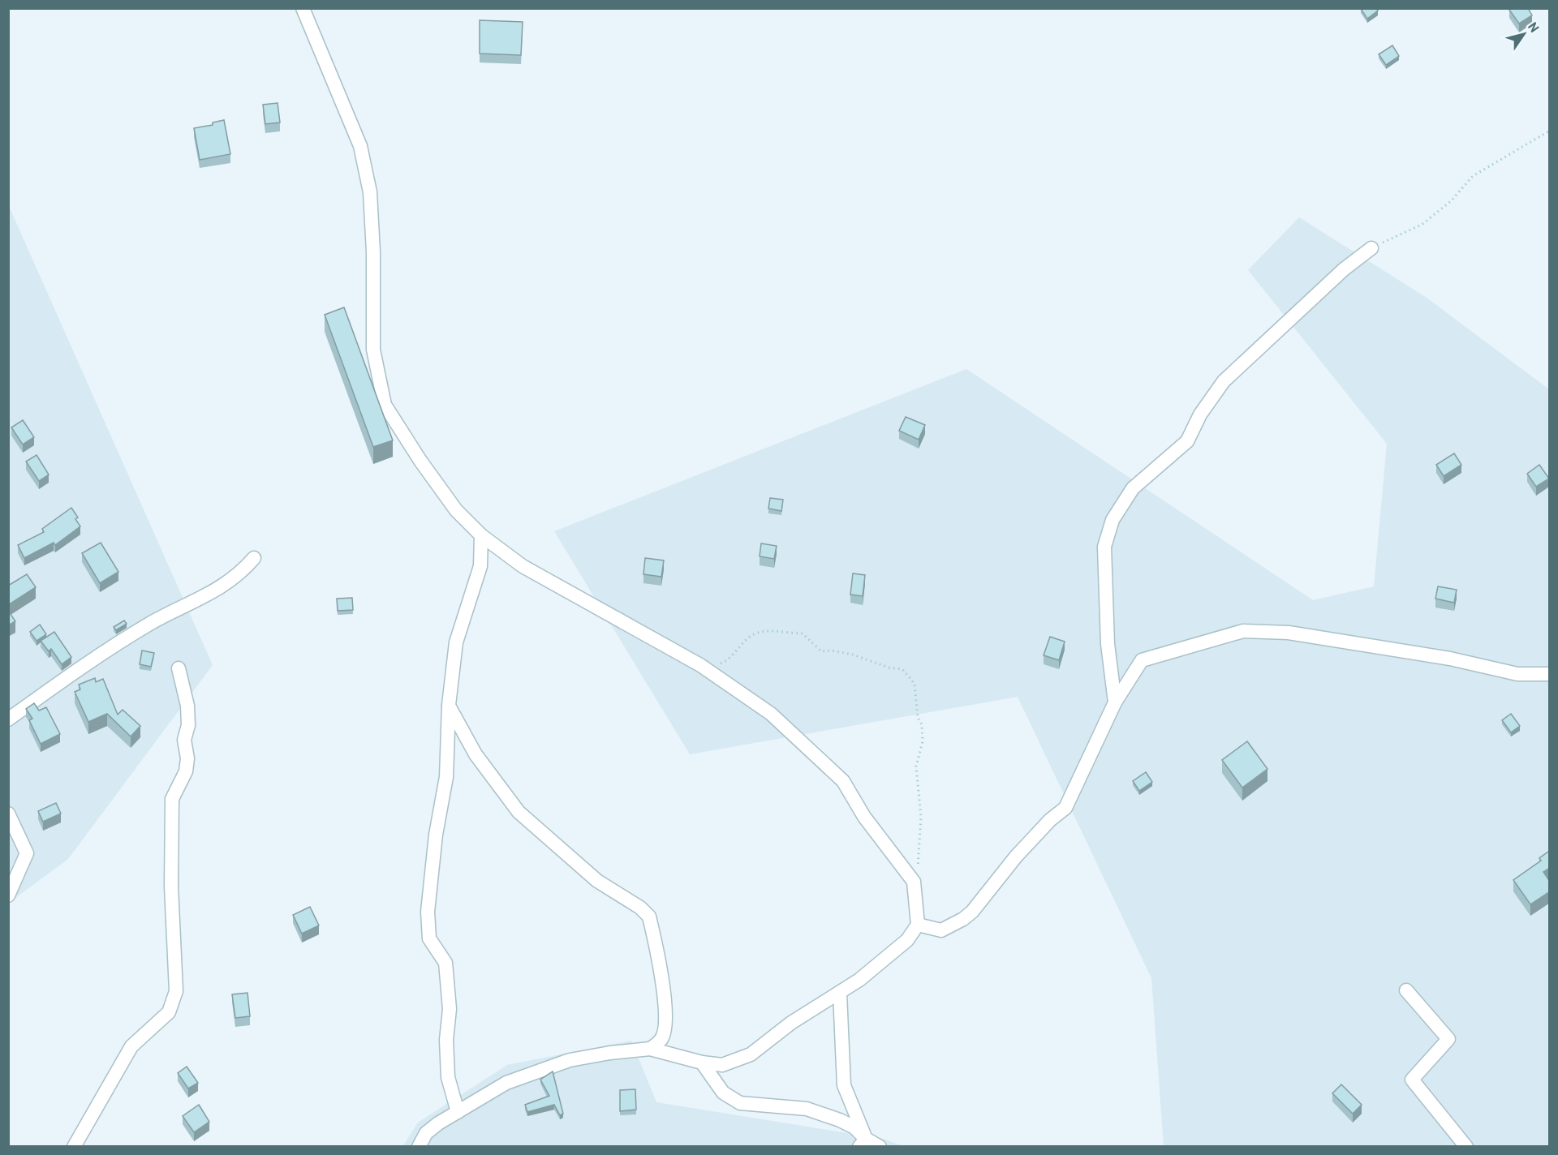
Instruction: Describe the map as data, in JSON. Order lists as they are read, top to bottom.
{
  "north": "top right"
}
